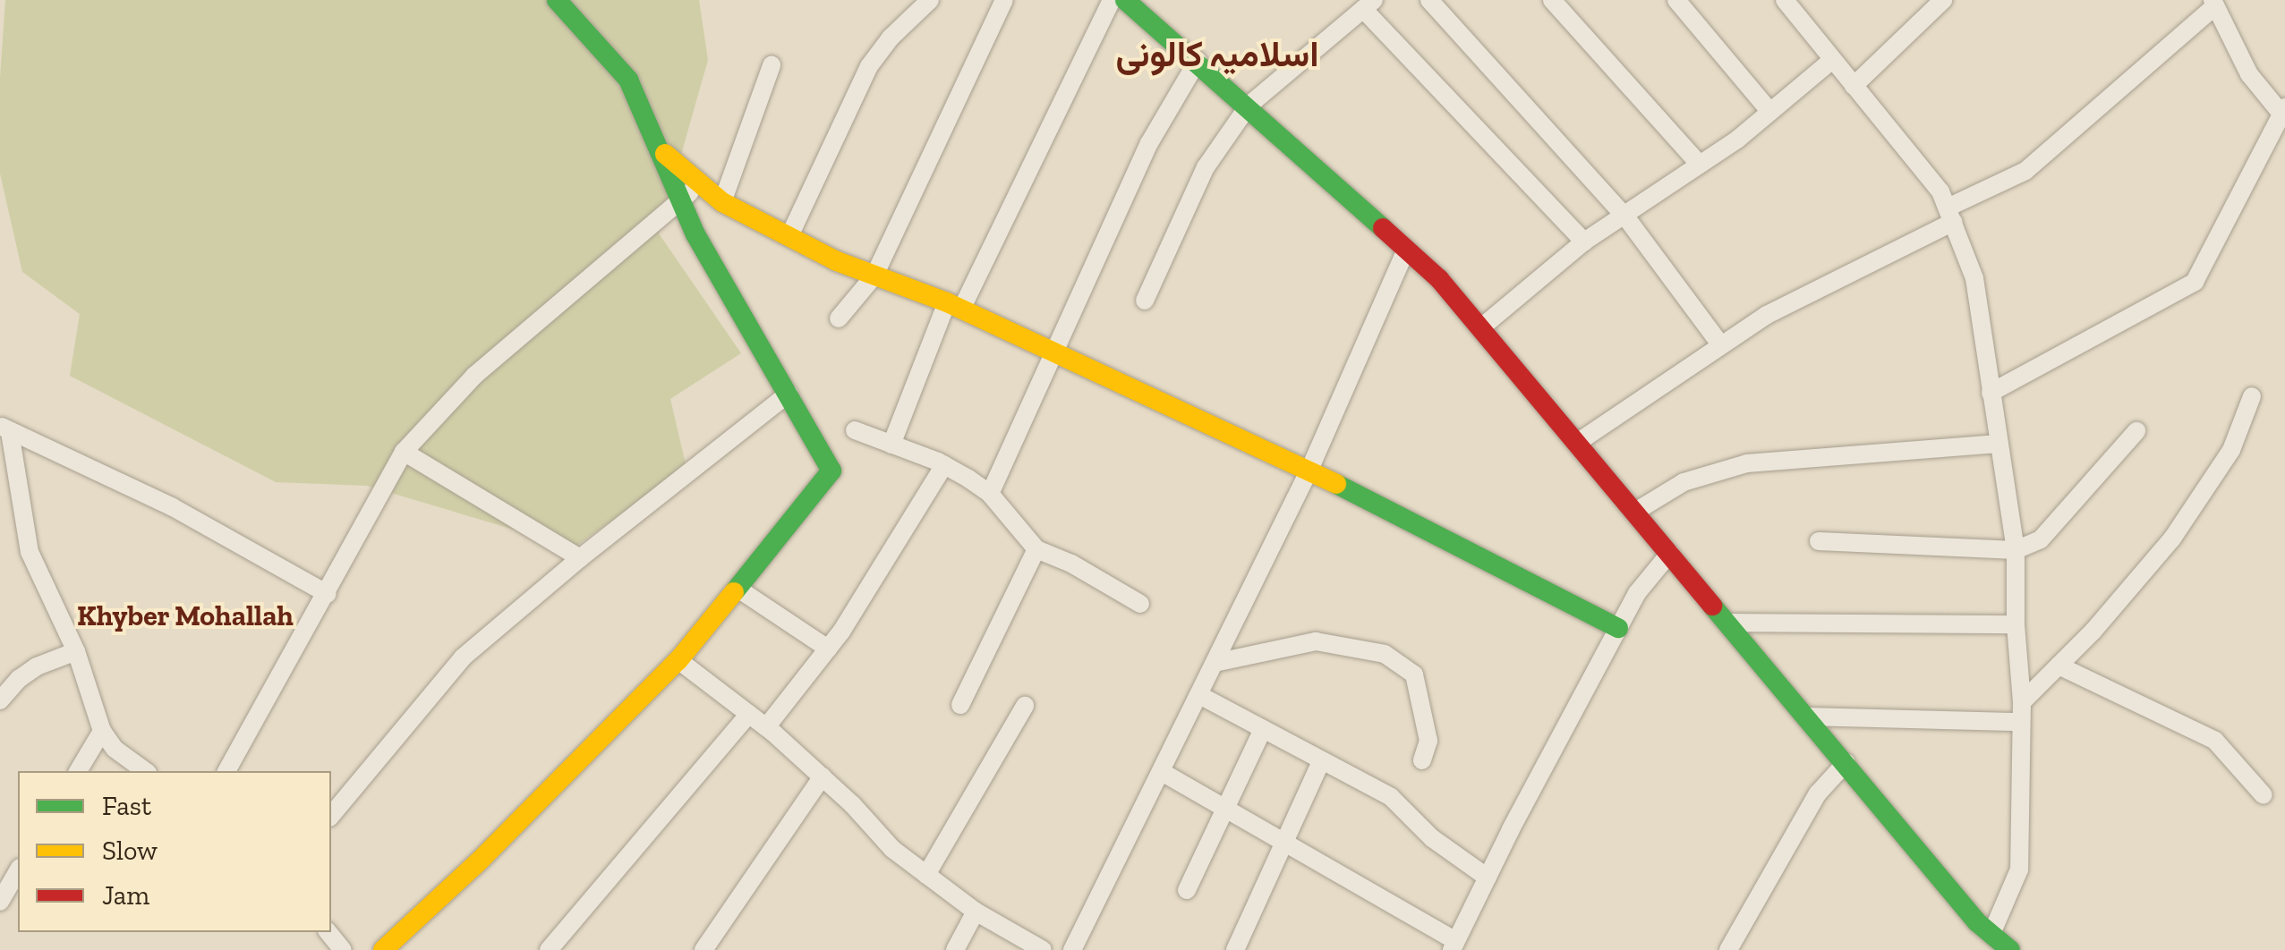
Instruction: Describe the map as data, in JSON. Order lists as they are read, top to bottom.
{
  "districts": ["اسلامیہ کالونی", "Khyber Mohallah"],
  "legend": ["Fast", "Slow", "Jam"]
}
